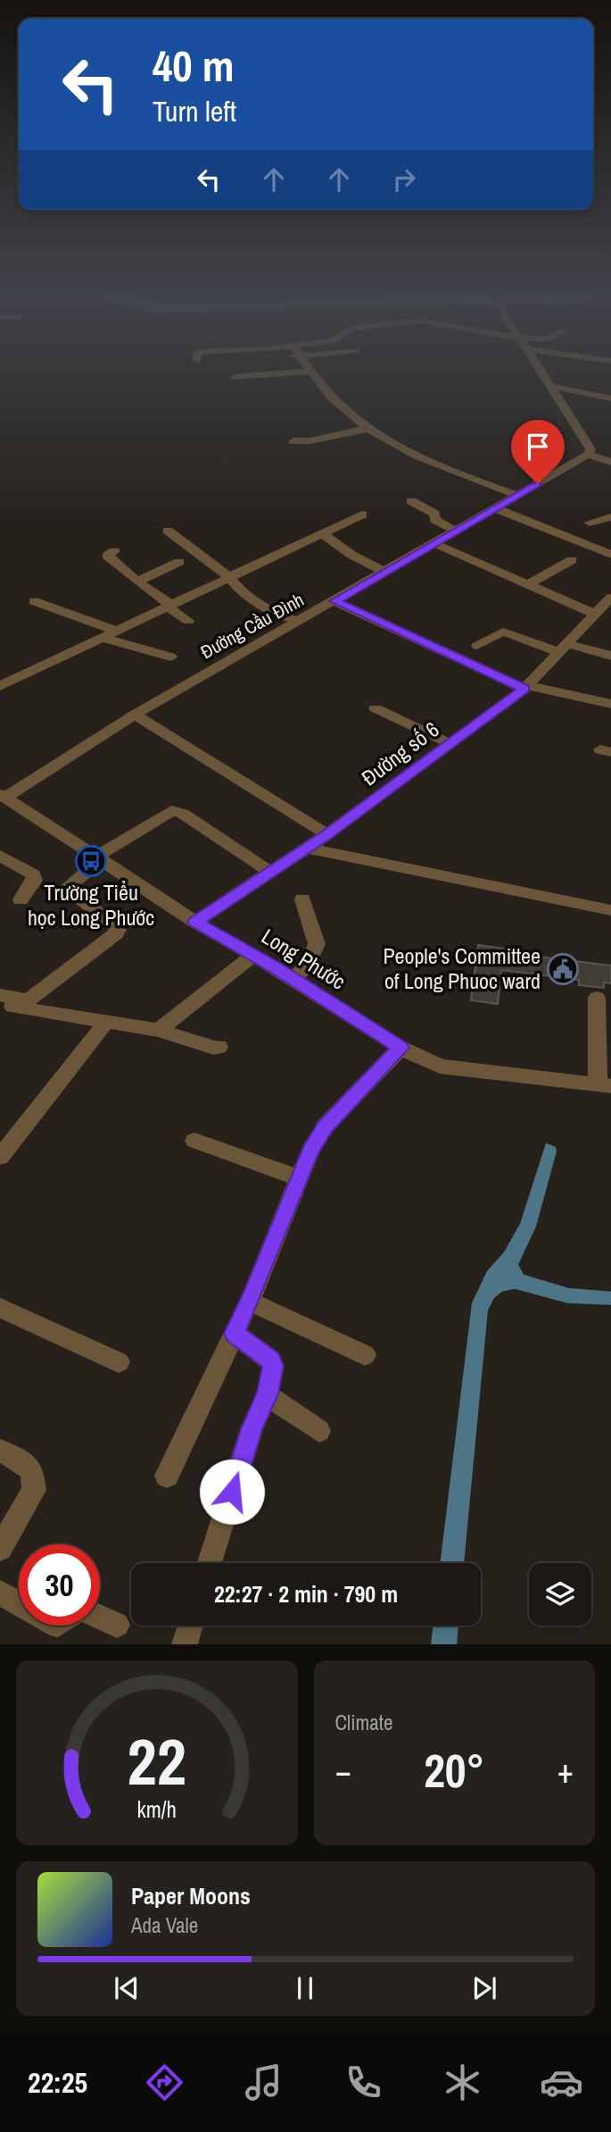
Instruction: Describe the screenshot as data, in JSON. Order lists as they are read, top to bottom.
{
  "streets": {
    "street": ["Đường Cầu Đình", "Đường số 6", "Long Phước"]
  },
  "crossings": [
    ["Đường Cầu Đình", "Long Phước"],
    ["Đường số 6", "Long Phước"]
  ],
  "places": {
    "bus stop": ["Trường Tiểu học Long Phước"],
    "public building": ["People's Committee of Long Phuoc ward"]
  },
  "page": {
    "turn": ["40 m", "Turn left"],
    "limit": "30",
    "trip": "22:27 · 2 min · 790 m",
    "tile": "Climate",
    "heat": ["−", "20°", "+"],
    "song": ["Paper Moons", "Ada Vale"],
    "tabs": "22:25",
    "gauge": ["22", "km/h"]
  }
}
